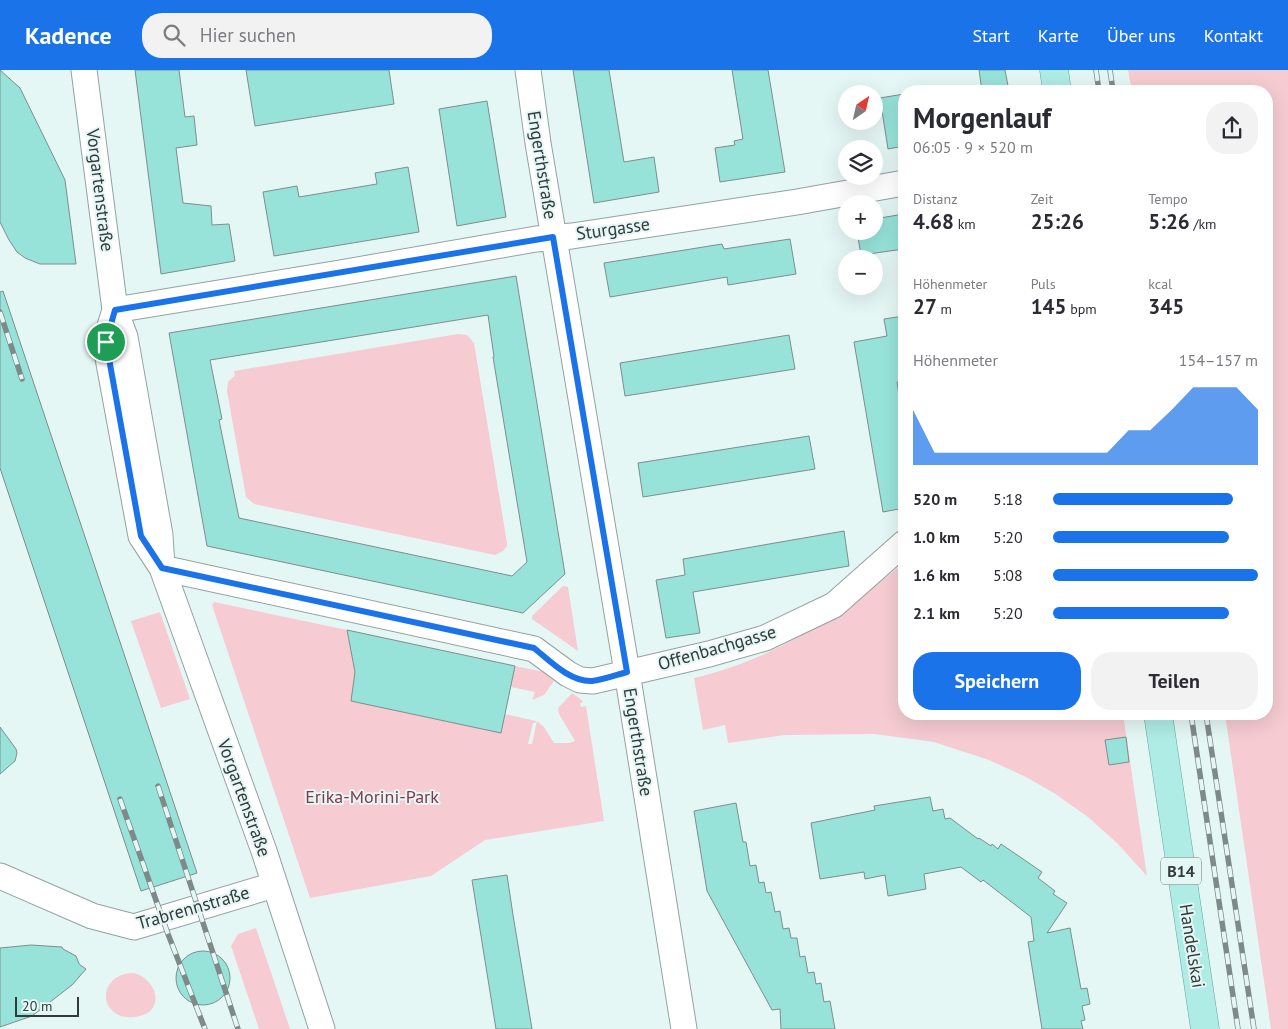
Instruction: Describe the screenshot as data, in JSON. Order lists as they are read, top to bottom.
{
  "streets": {
    "main road": ["B14", "Handelskai"],
    "street": [
      "Engerthstraße",
      "Vorgartenstraße",
      "Sturgasse",
      "Offenbachgasse",
      "Trabrennstraße"
    ]
  },
  "crossings": [
    ["Engerthstraße", "Sturgasse"],
    ["Engerthstraße", "Offenbachgasse"],
    ["Vorgartenstraße", "Sturgasse"],
    ["Vorgartenstraße", "Offenbachgasse"],
    ["Vorgartenstraße", "Trabrennstraße"]
  ],
  "parks": ["Erika-Morini-Park"],
  "scale_bar": "20 m",
  "north": "top right",
  "page": {
    "header": "Kadence",
    "search": "Hier suchen",
    "nav": [
      "Start",
      "Karte",
      "Über uns",
      "Kontakt"
    ],
    "map_buttons": ["+", "−"],
    "heading": ["Morgenlauf", "06:05 · 9 × 520 m"],
    "stats": [
      ["Distanz", "4.68 km"],
      ["Zeit", "25:26"],
      ["Tempo", "5:26 /km"],
      ["Höhenmeter", "27 m"],
      ["Puls", "145 bpm"],
      ["kcal", "345"]
    ],
    "chart": ["Höhenmeter", "154–157 m"],
    "list": [
      {
        "name": "520 m",
        "note": "5:18"
      },
      {
        "name": "1.0 km",
        "note": "5:20"
      },
      {
        "name": "1.6 km",
        "note": "5:08"
      },
      {
        "name": "2.1 km",
        "note": "5:20"
      }
    ],
    "buttons": ["Speichern", "Teilen"],
    "scale": "20 m"
  }
}
